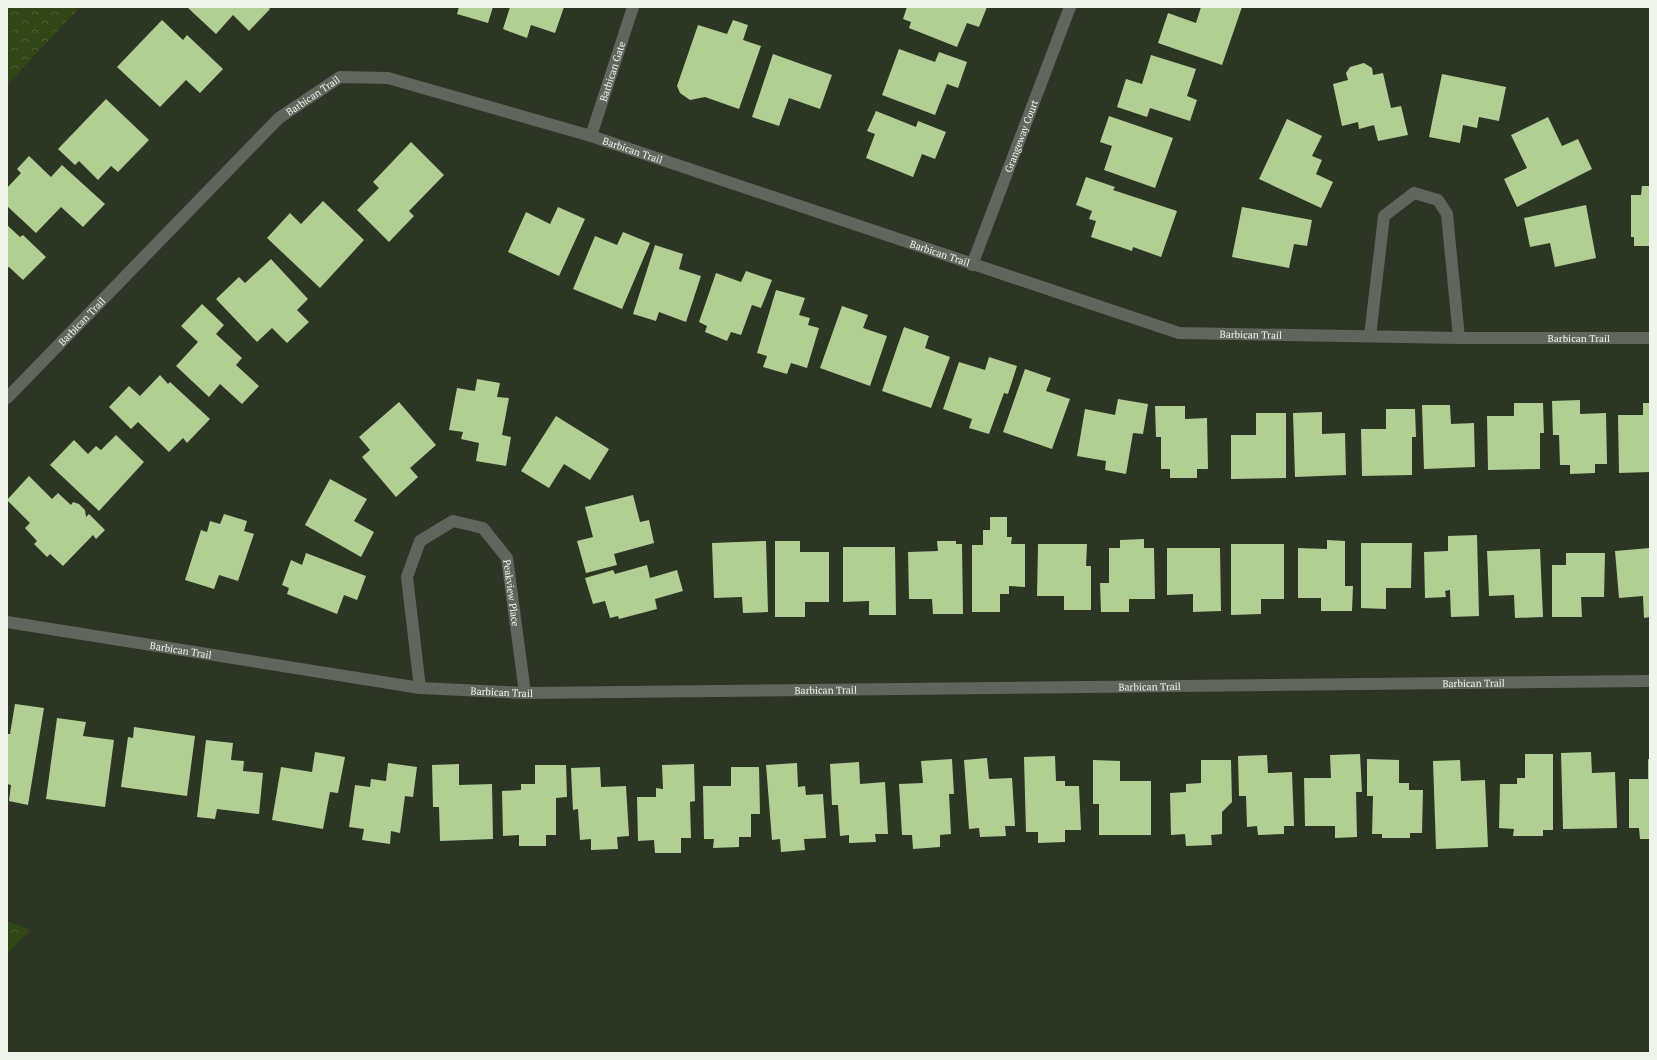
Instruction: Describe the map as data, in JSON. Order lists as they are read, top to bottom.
{
  "streets": {
    "street": [
      "Barbican Gate",
      "Barbican Trail",
      "Grangeway Court",
      "Peakview Place"
    ]
  },
  "crossings": [
    ["Barbican Gate", "Barbican Trail"],
    ["Barbican Trail", "Grangeway Court"],
    ["Barbican Trail", "Peakview Place"]
  ]
}
